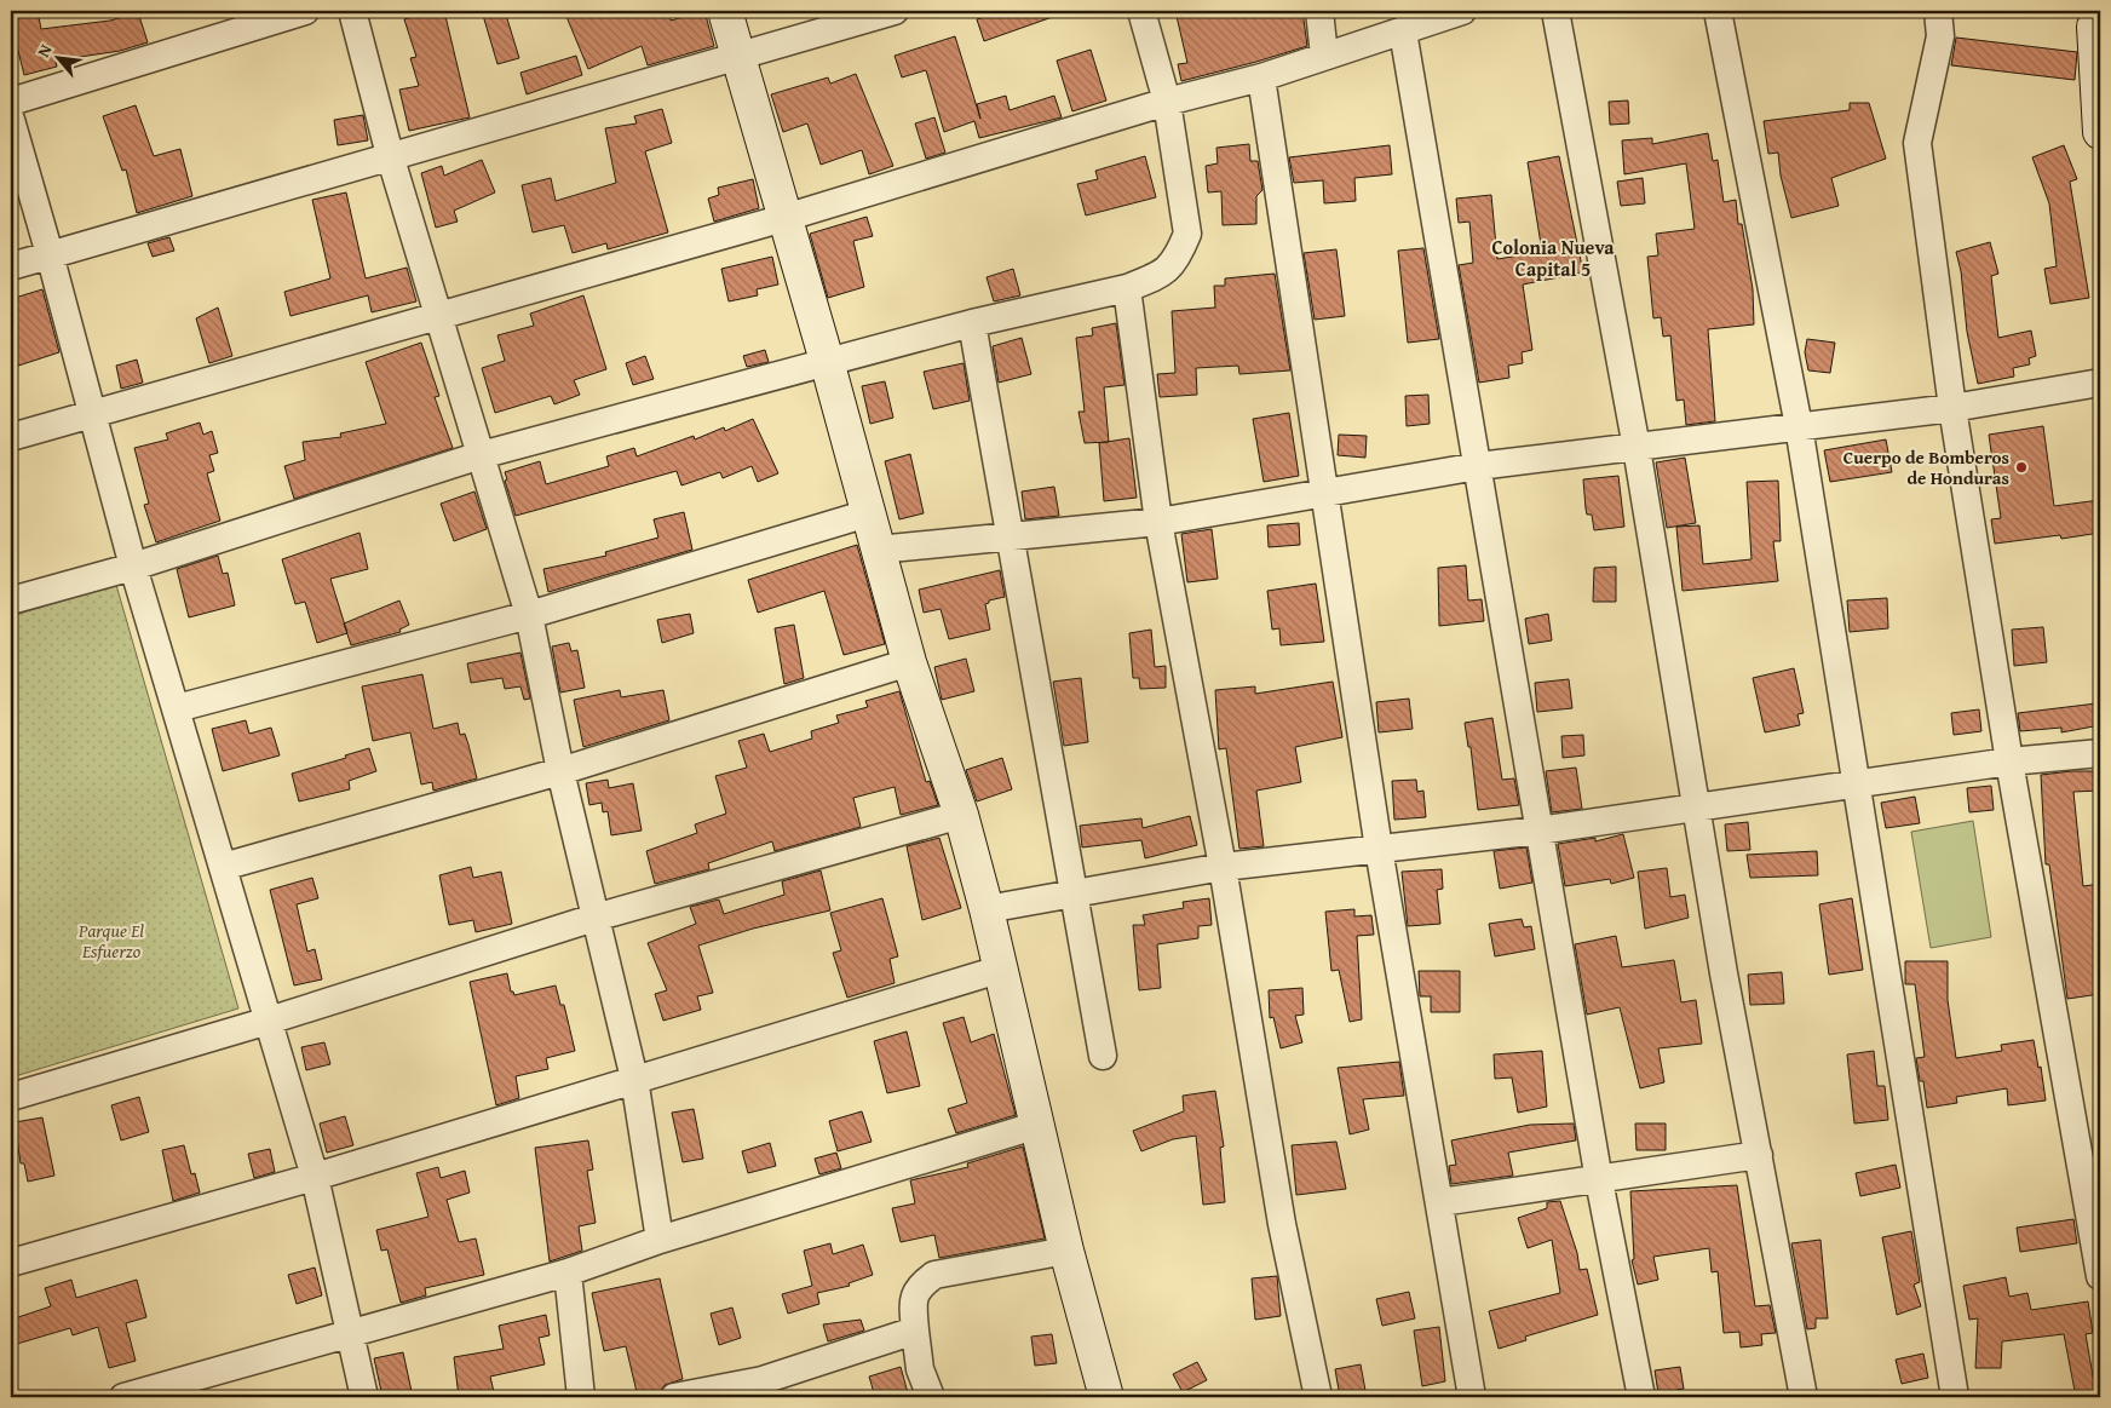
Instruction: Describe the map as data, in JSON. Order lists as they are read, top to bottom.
{
  "districts": ["Colonia Nueva Capital 5"],
  "parks": ["Parque El Esfuerzo"],
  "places": ["Cuerpo de Bomberos de Honduras"],
  "north": "top left"
}
